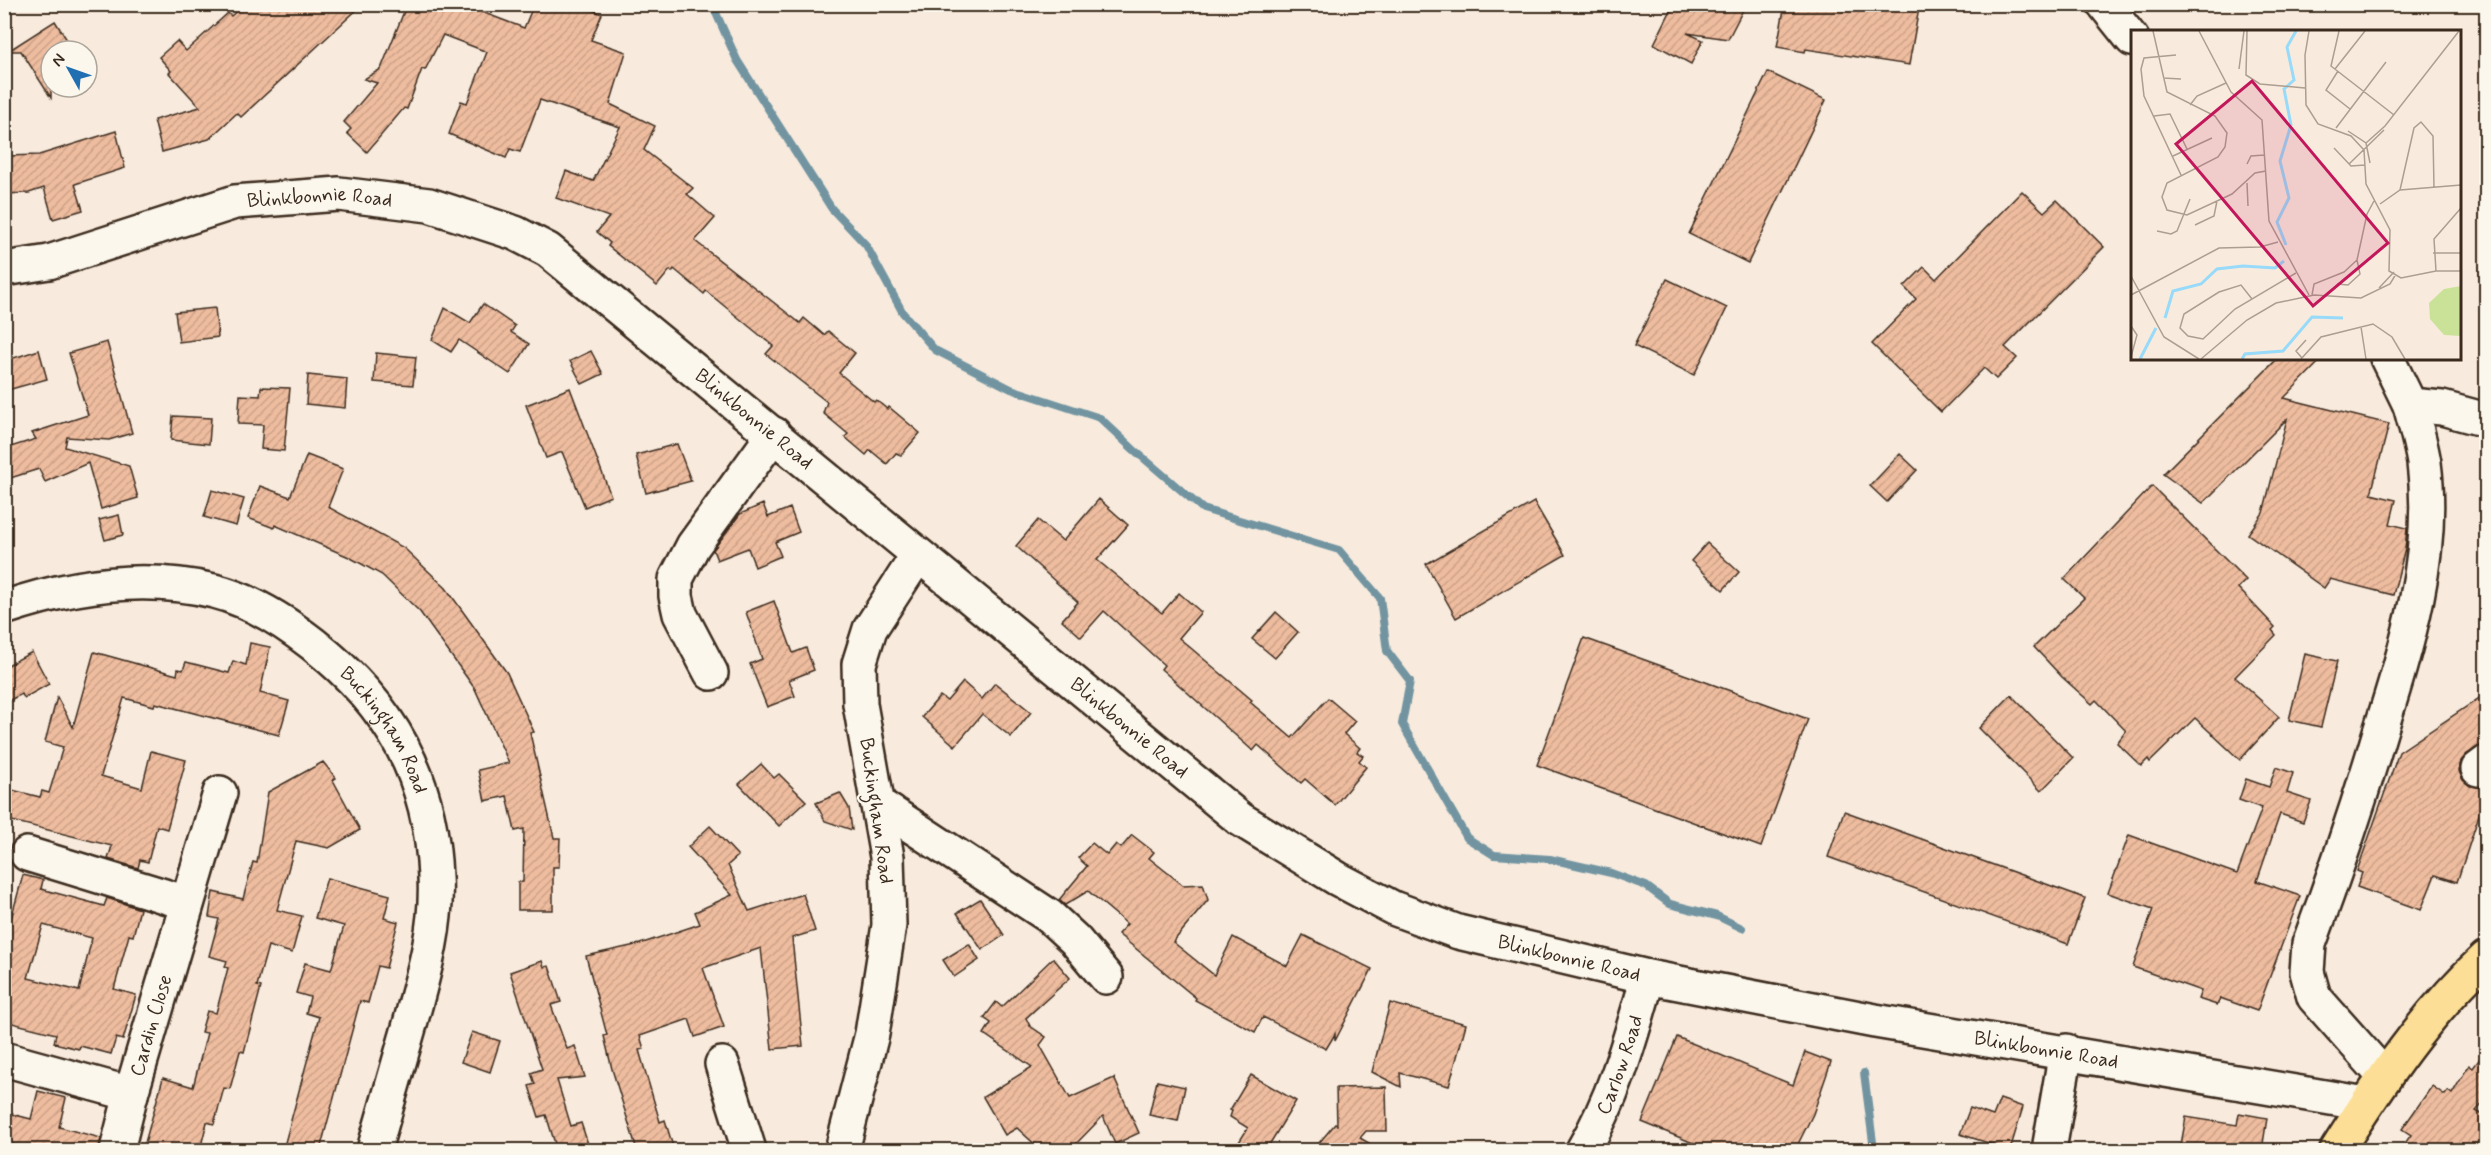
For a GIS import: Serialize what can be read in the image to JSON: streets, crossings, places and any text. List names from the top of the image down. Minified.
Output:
{"streets":{"street":["Blinkbonnie Road","Buckingham Road","Cardin Close","Carlow Road"]},"crossings":[["Blinkbonnie Road","Buckingham Road"],["Blinkbonnie Road","Carlow Road"]],"north":"top left"}
